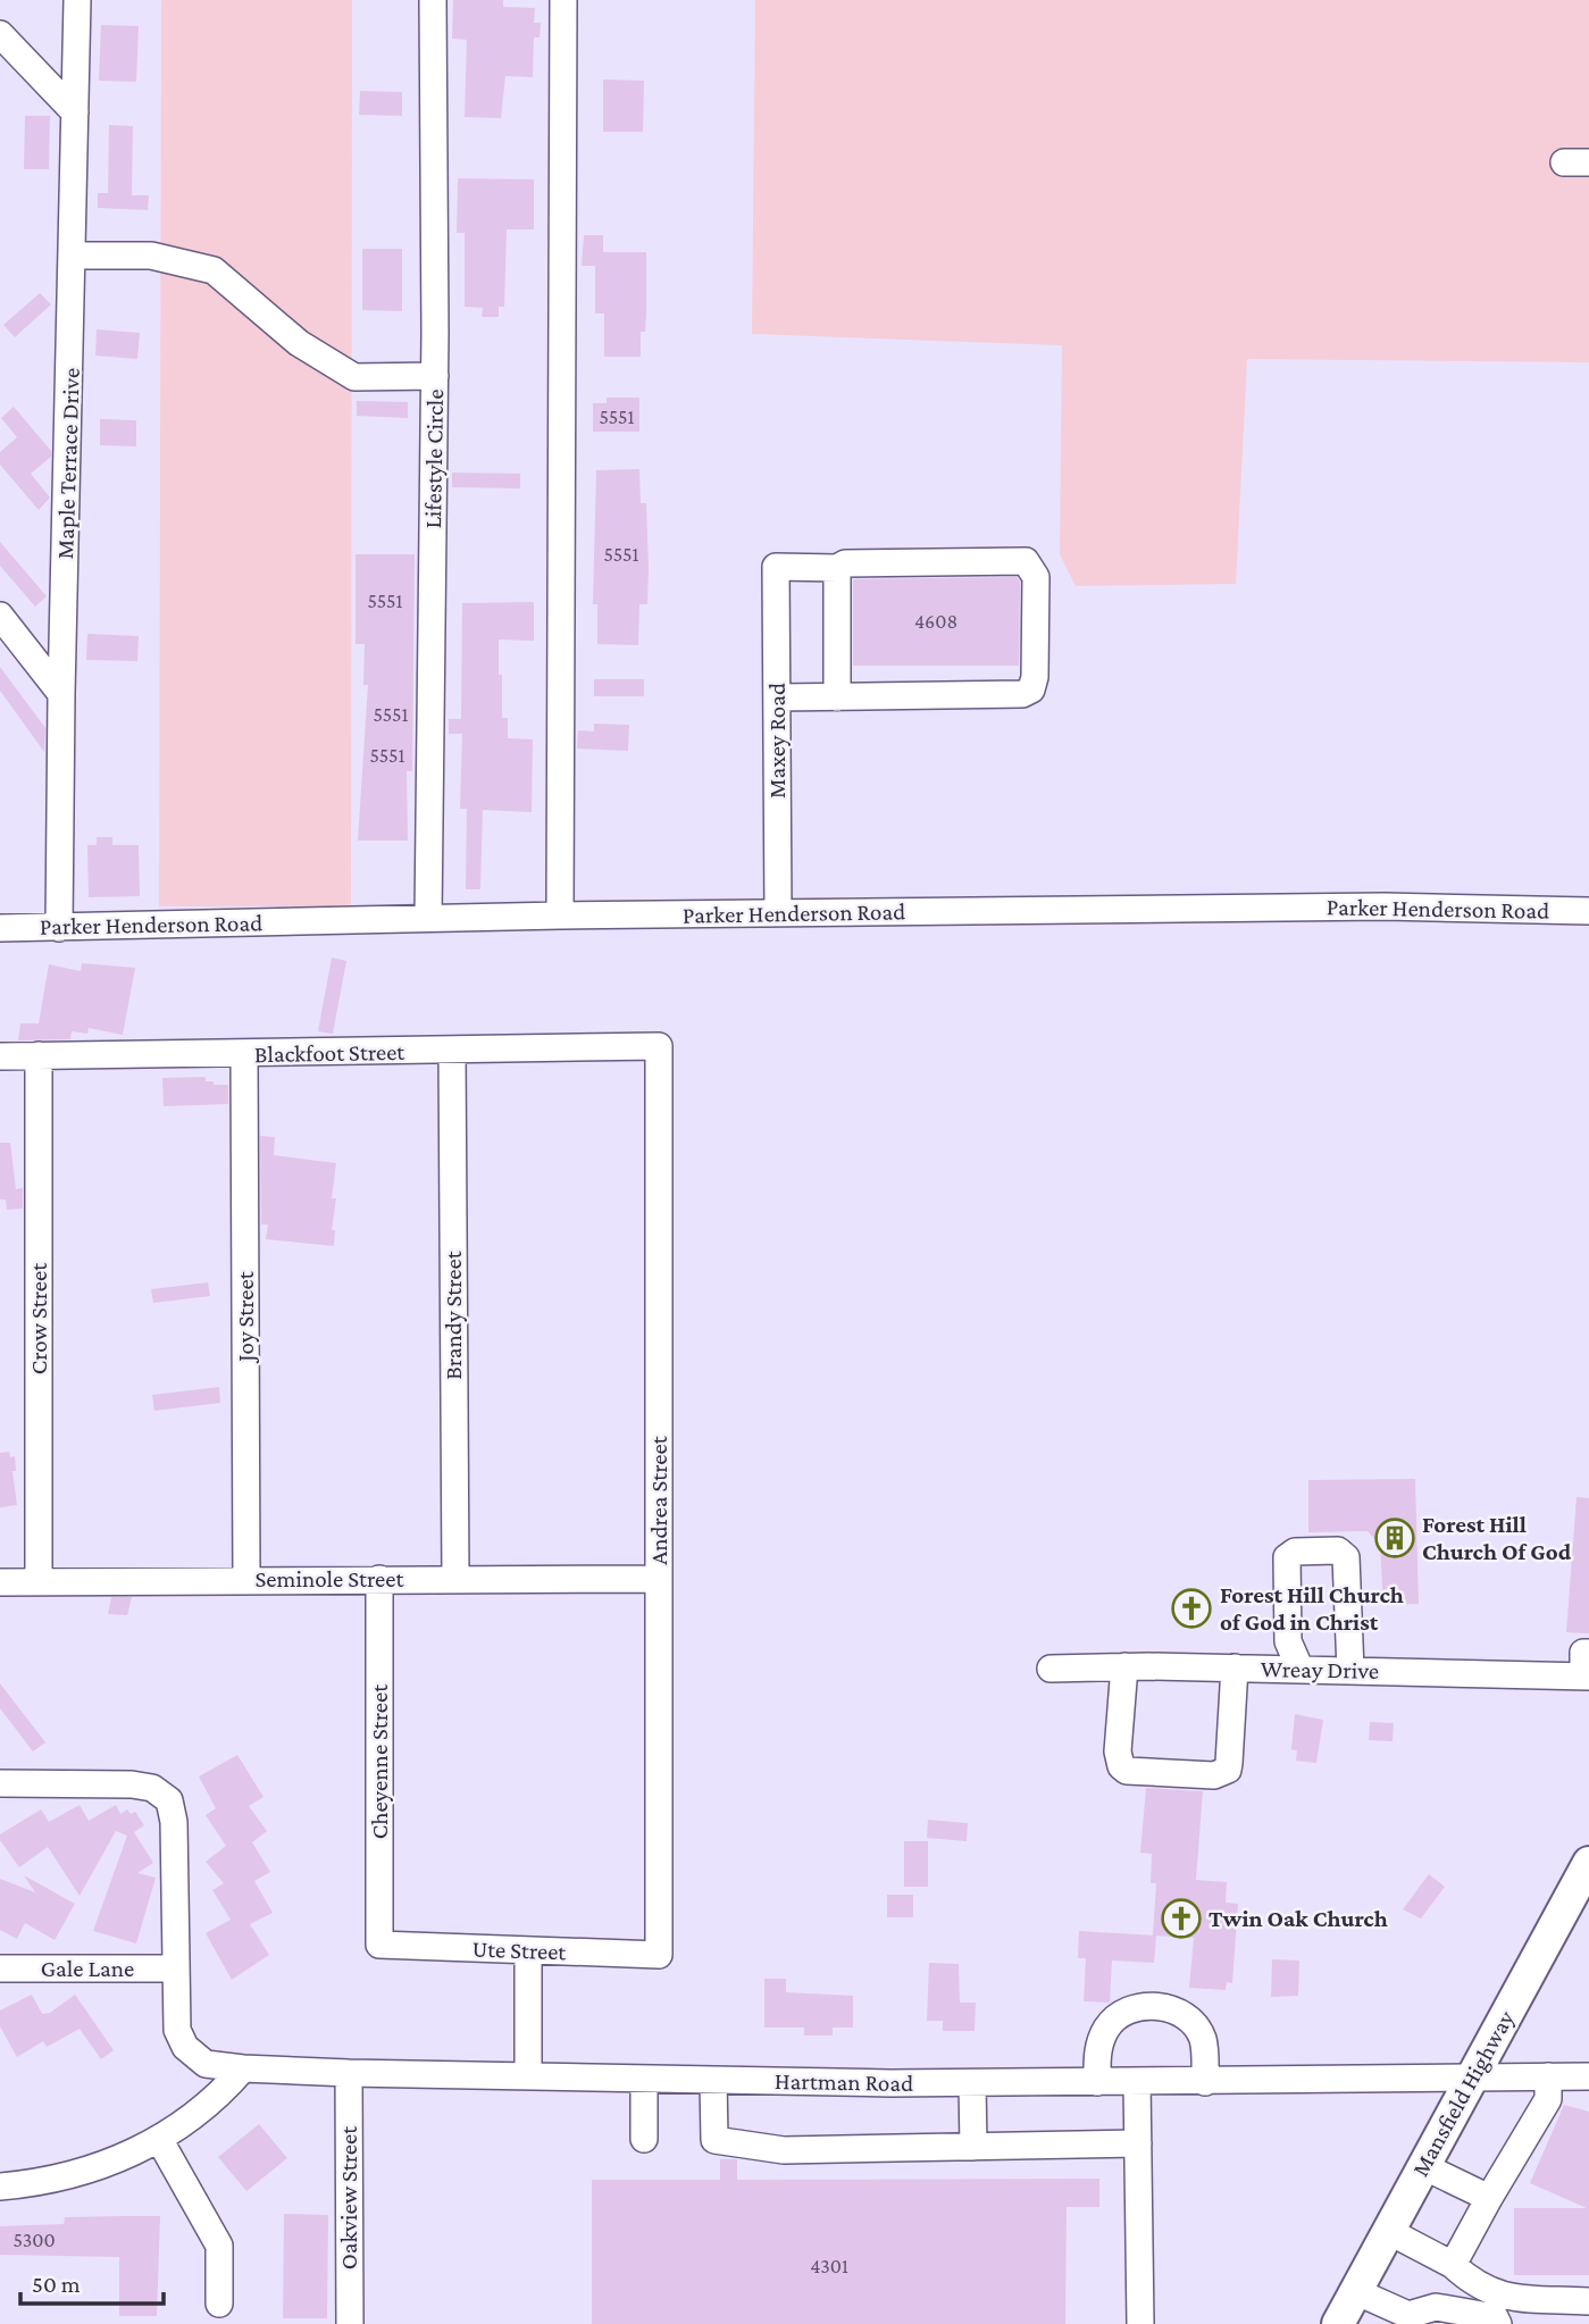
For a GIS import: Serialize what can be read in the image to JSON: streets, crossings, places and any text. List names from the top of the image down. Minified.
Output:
{"streets":{"main road":["Mansfield Highway"],"street":["Lifestyle Circle","Maple Terrace Drive","Maxey Road","Parker Henderson Road","Blackfoot Street","Brandy Street","Joy Street","Crow Street","Andrea Street","Seminole Street","Wreay Drive","Cheyenne Street","Ute Street","Gale Lane","Hartman Road","Oakview Street"]},"crossings":[["Lifestyle Circle","Parker Henderson Road"],["Maple Terrace Drive","Parker Henderson Road"],["Maxey Road","Parker Henderson Road"],["Blackfoot Street","Brandy Street"],["Blackfoot Street","Joy Street"],["Blackfoot Street","Crow Street"],["Blackfoot Street","Andrea Street"],["Brandy Street","Seminole Street"],["Joy Street","Seminole Street"],["Crow Street","Seminole Street"],["Andrea Street","Seminole Street"],["Andrea Street","Ute Street"],["Seminole Street","Cheyenne Street"],["Cheyenne Street","Ute Street"],["Gale Lane","Hartman Road"],["Hartman Road","Mansfield Highway"],["Hartman Road","Oakview Street"]],"places":{"building":["Forest Hill Church Of God"],"church":["Forest Hill Church of God in Christ","Twin Oak Church"]},"house_numbers":["5551","5551","5551","4608","5551","5551","5300","4301"],"scale_bar":"50 m"}
